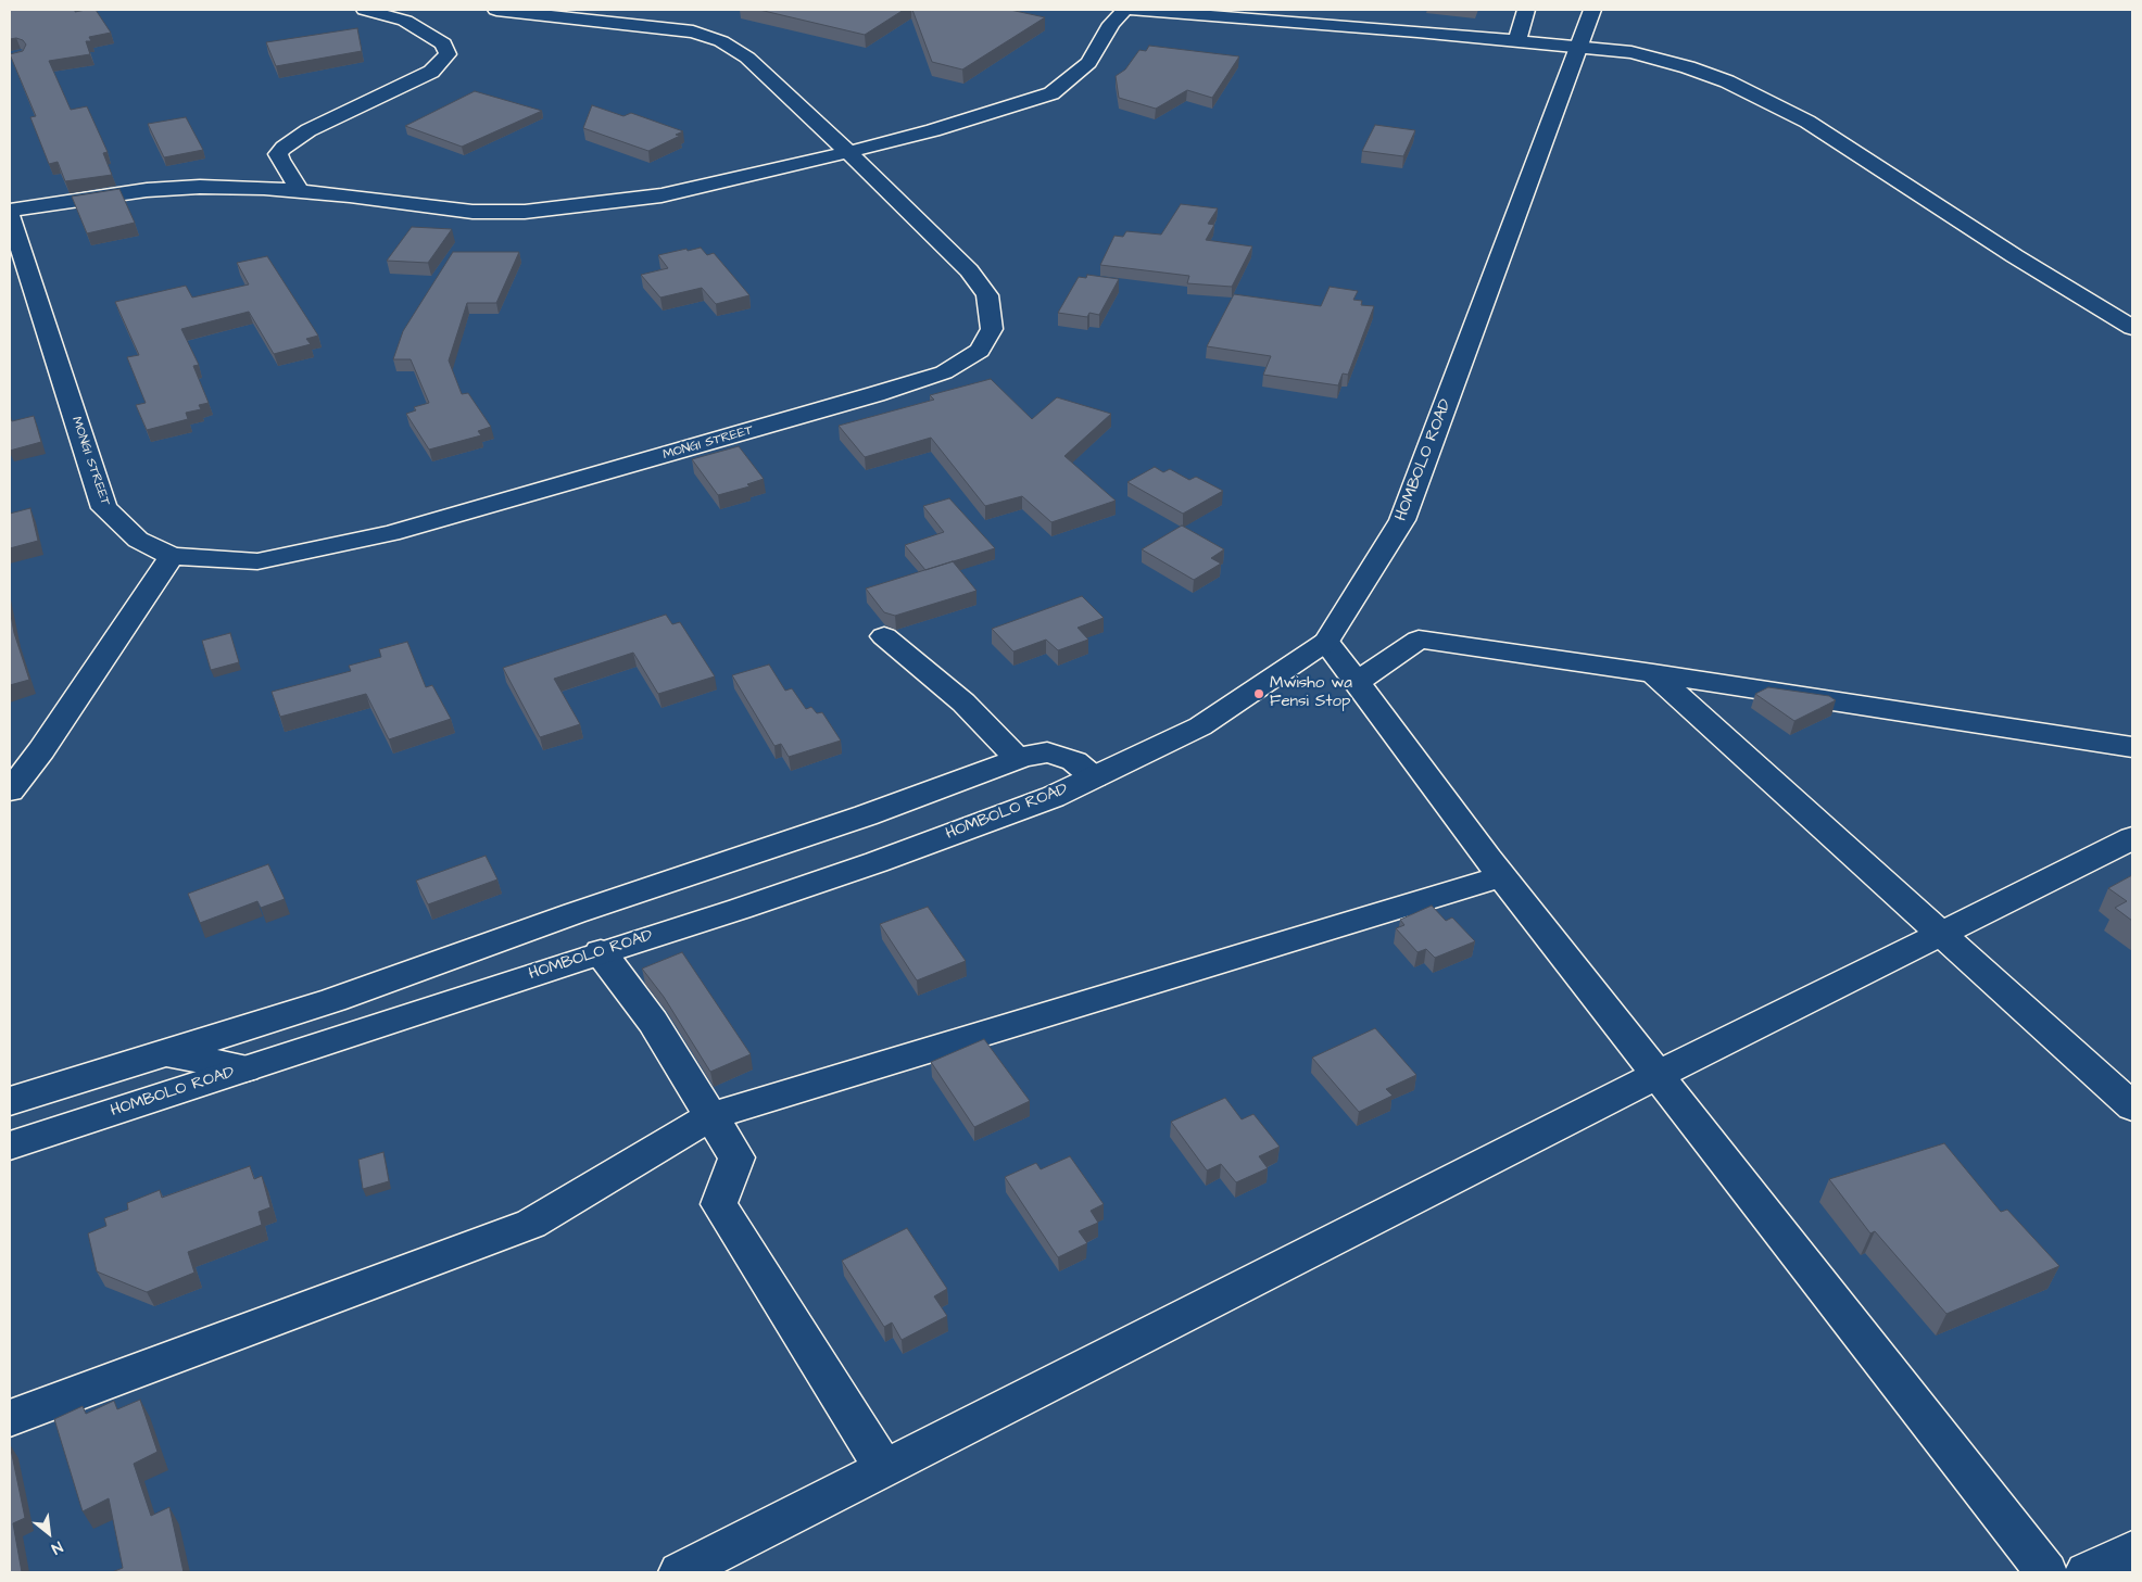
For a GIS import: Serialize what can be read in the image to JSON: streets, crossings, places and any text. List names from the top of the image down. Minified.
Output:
{"streets":{"street":["MONGI STREET","HOMBOLO ROAD"]},"places":["Mwisho wa Fensi Stop"],"north":"bottom right"}
